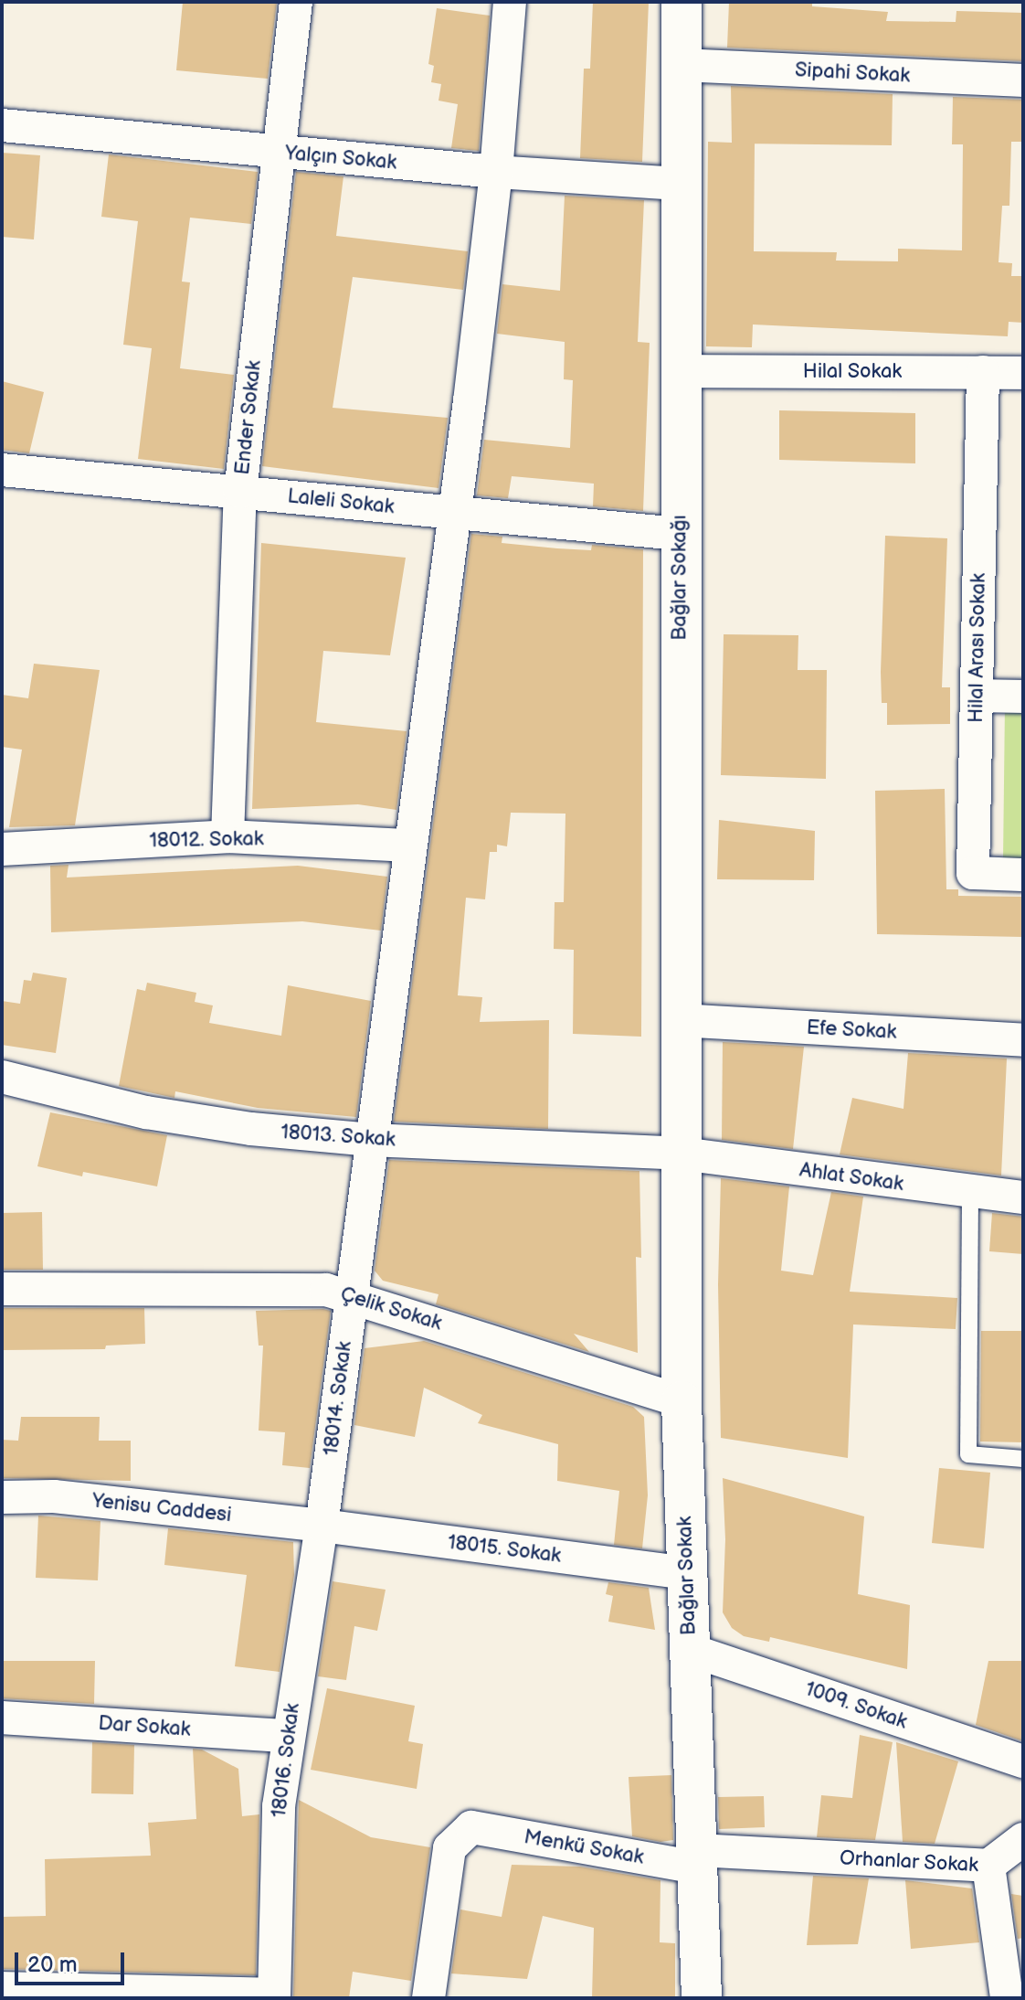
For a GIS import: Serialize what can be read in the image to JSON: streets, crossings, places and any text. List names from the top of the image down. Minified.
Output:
{"streets":{"main road":["Bağlar Sokağı","Bağlar Sokak"],"street":["Sipahi Sokak","Yalçın Sokak","Hilal Sokak","Ender Sokak","Laleli Sokak","Hilal Arası Sokak","18012. Sokak","Efe Sokak","18013. Sokak","Ahlat Sokak","Çelik Sokak","18014. Sokak","Yenisu Caddesi","18015. Sokak","1009. Sokak","Dar Sokak","18016. Sokak","Menkü Sokak","Orhanlar Sokak"]},"crossings":[["Sipahi Sokak","Bağlar Sokağı"],["Yalçın Sokak","Ender Sokak"],["Yalçın Sokak","Bağlar Sokağı"],["Yalçın Sokak","18014. Sokak"],["Hilal Sokak","Bağlar Sokağı"],["Hilal Sokak","Hilal Arası Sokak"],["Ender Sokak","Laleli Sokak"],["Ender Sokak","18012. Sokak"],["Laleli Sokak","Bağlar Sokağı"],["Laleli Sokak","18014. Sokak"],["Bağlar Sokağı","Efe Sokak"],["Bağlar Sokağı","18013. Sokak"],["Bağlar Sokağı","Ahlat Sokak"],["Bağlar Sokağı","Bağlar Sokak"],["18012. Sokak","18014. Sokak"],["18013. Sokak","Ahlat Sokak"],["18013. Sokak","18014. Sokak"],["18013. Sokak","Bağlar Sokak"],["Ahlat Sokak","Bağlar Sokak"],["Çelik Sokak","18014. Sokak"],["Çelik Sokak","Bağlar Sokak"],["18014. Sokak","Yenisu Caddesi"],["18014. Sokak","18015. Sokak"],["18014. Sokak","18016. Sokak"],["Yenisu Caddesi","18015. Sokak"],["Yenisu Caddesi","18016. Sokak"],["18015. Sokak","Bağlar Sokak"],["18015. Sokak","18016. Sokak"],["Bağlar Sokak","1009. Sokak"],["Bağlar Sokak","Menkü Sokak"],["Bağlar Sokak","Orhanlar Sokak"],["Dar Sokak","18016. Sokak"],["Menkü Sokak","Orhanlar Sokak"]],"scale_bar":"20 m"}
